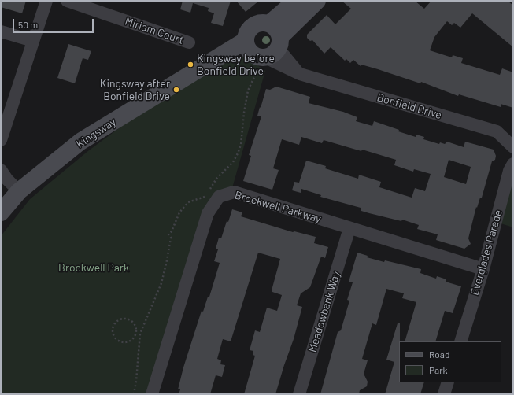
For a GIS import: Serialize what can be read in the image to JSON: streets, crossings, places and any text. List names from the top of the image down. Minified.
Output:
{"streets":{"main road":["Kingsway"],"street":["Miriam Court","Bonfield Drive","Brockwell Parkway","Everglades Parade","Meadowbank Way"]},"crossings":[["Bonfield Drive","Kingsway"],["Brockwell Parkway","Everglades Parade"],["Brockwell Parkway","Meadowbank Way"]],"parks":["Brockwell Park"],"places":["Kingsway before Bonfield Drive","Kingsway after Bonfield Drive"],"legend":["Road","Park"],"scale_bar":"50 m"}
